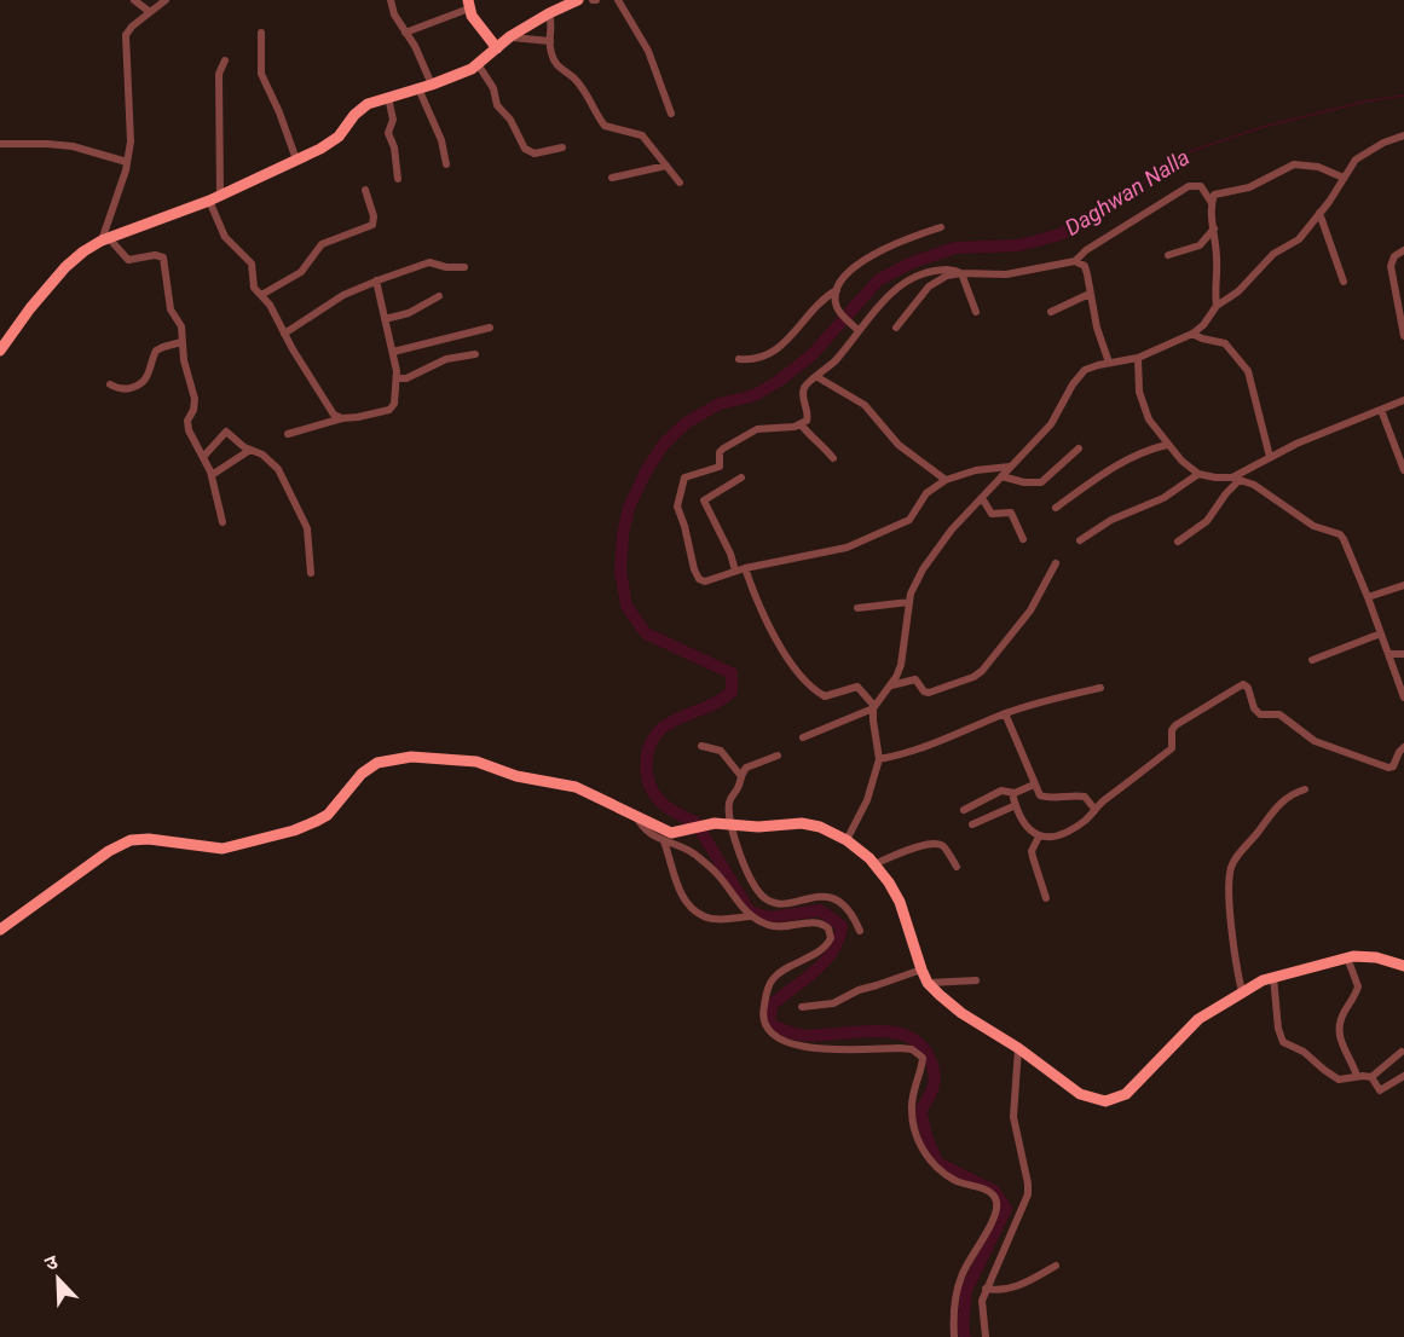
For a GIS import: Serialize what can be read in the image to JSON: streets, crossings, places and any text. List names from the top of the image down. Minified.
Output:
{"water":["Daghwan Nalla"],"north":"top left"}
